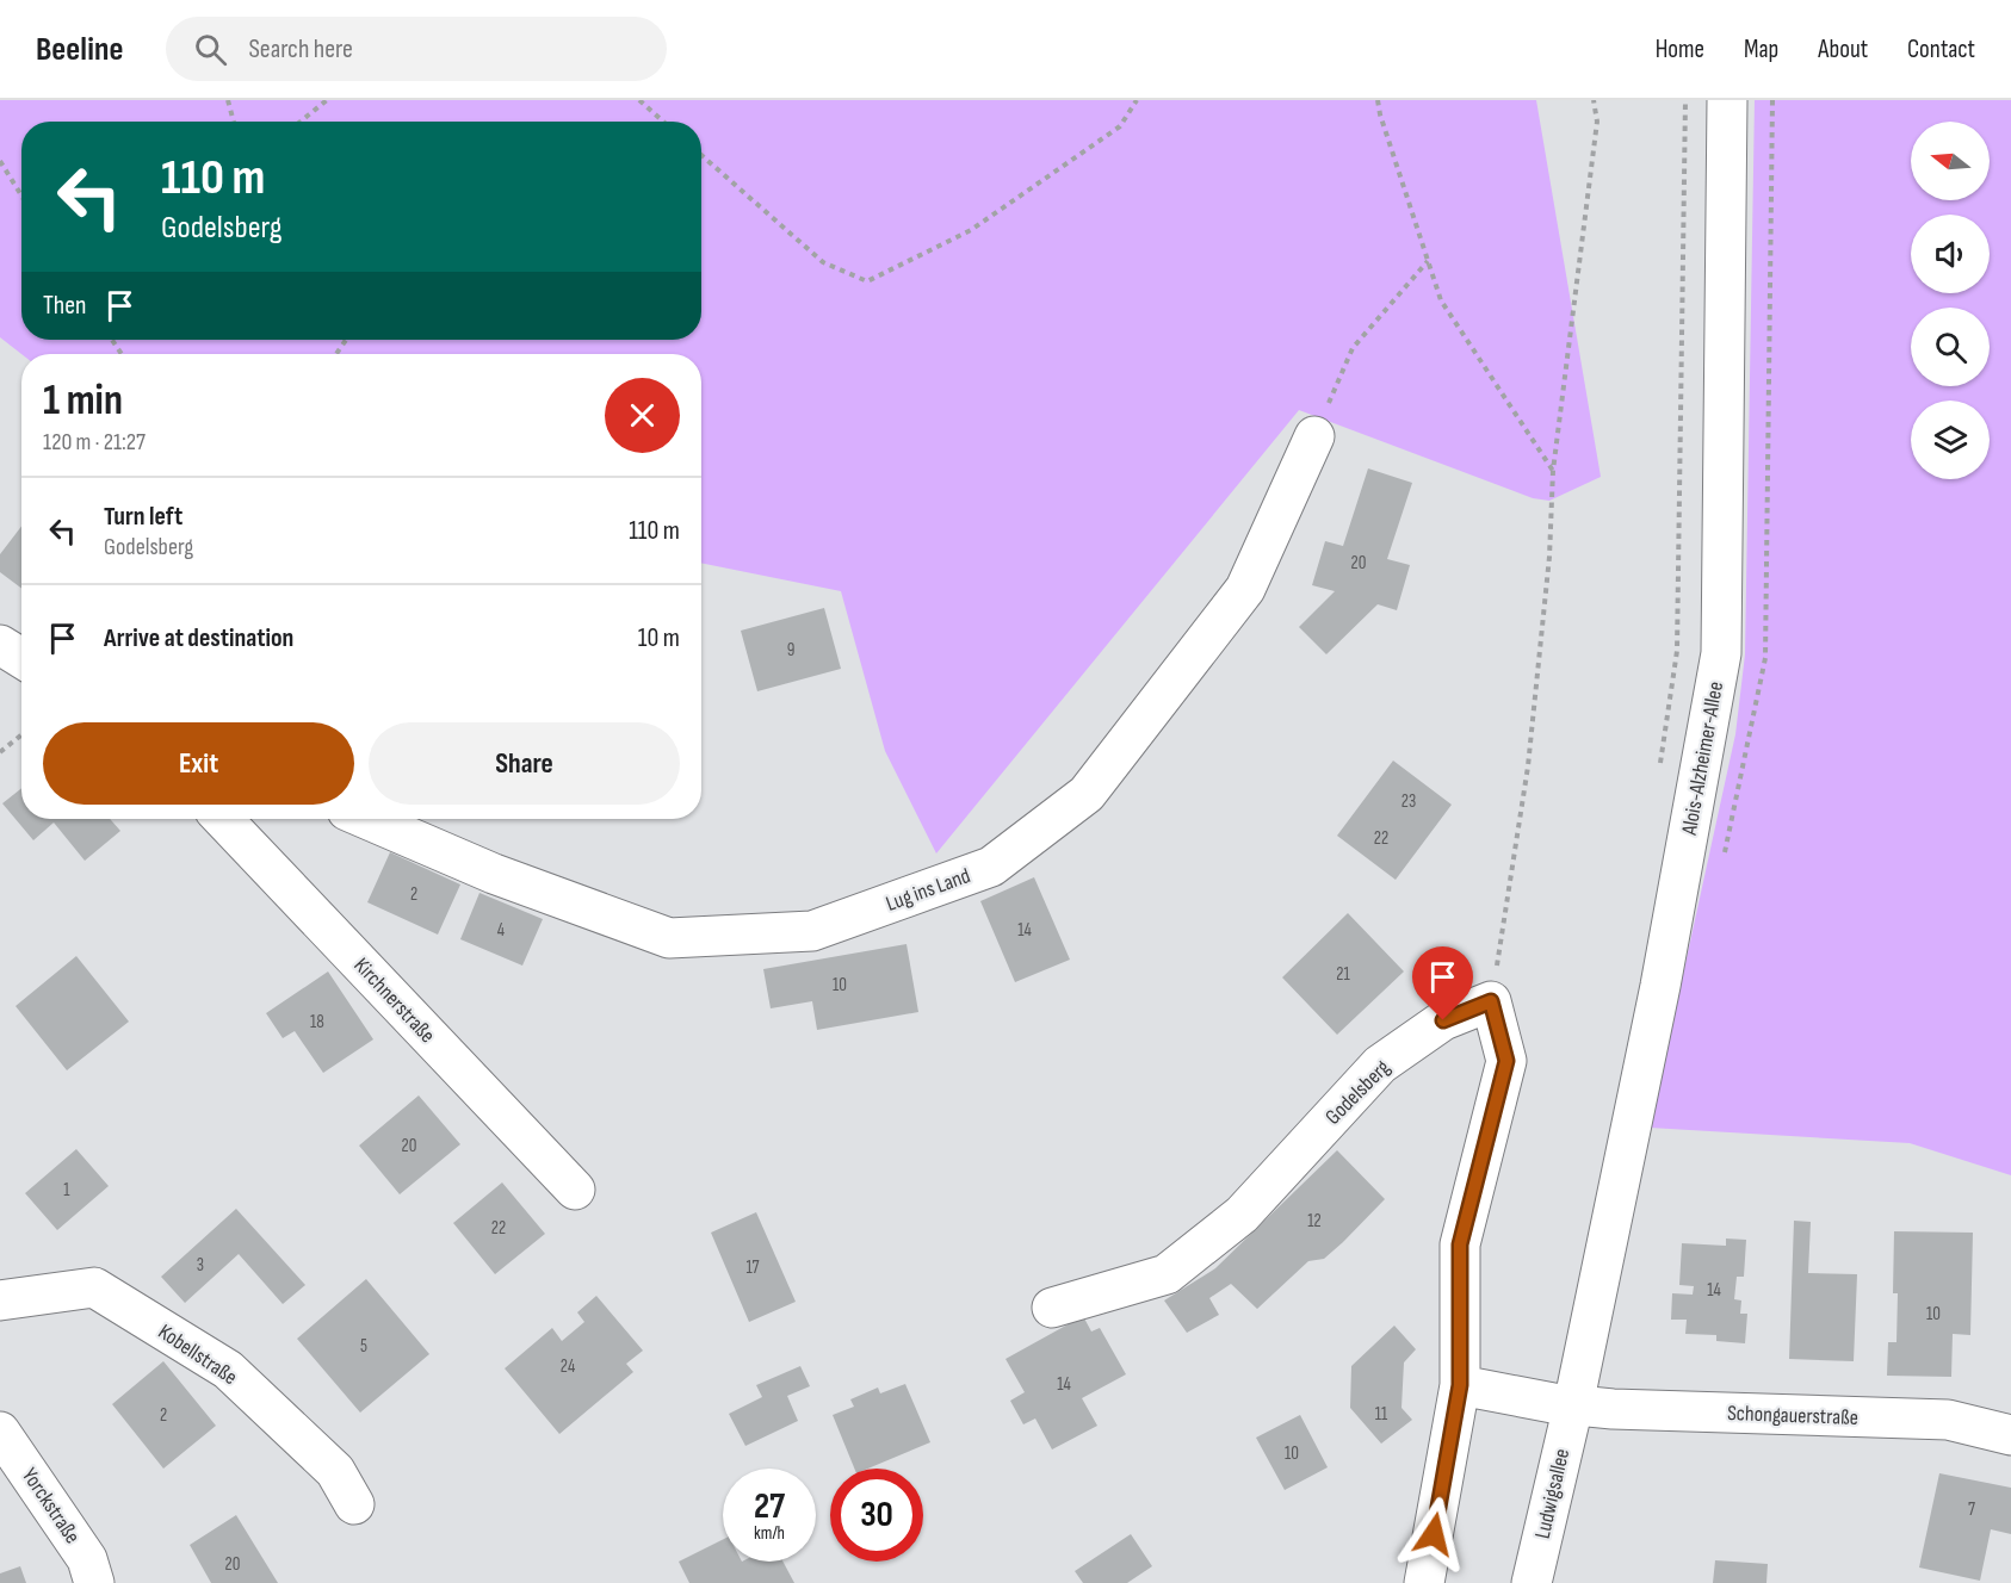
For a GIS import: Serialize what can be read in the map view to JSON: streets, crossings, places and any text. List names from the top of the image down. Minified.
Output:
{"streets":{"street":["Alois-Alzheimer-Allee","Lug ins Land","Kirchnerstraße","Godelsberg","Kobellstraße","Schongauerstraße","Ludwigsallee","Yorckstraße"]},"crossings":[["Alois-Alzheimer-Allee","Schongauerstraße"],["Alois-Alzheimer-Allee","Ludwigsallee"],["Schongauerstraße","Ludwigsallee"]],"house_numbers":["20","9","23","22","2","4","14","21","10","18","20","1","12","22","3","17","14","10","5","24","14","11","2","10","7","20"],"north":"left","page":{"header":"Beeline","search":"Search here","nav":["Home","Map","About","Contact"],"turn":["110 m","Godelsberg"],"then":"Then","heading":["1 min","120 m · 21:27"],"list":[{"name":"Turn left","note":"Godelsberg","value":"110 m"},{"name":"Arrive at destination","value":"10 m"}],"buttons":["Exit","Share"],"speed":"27 km/h","limit":"30"}}
